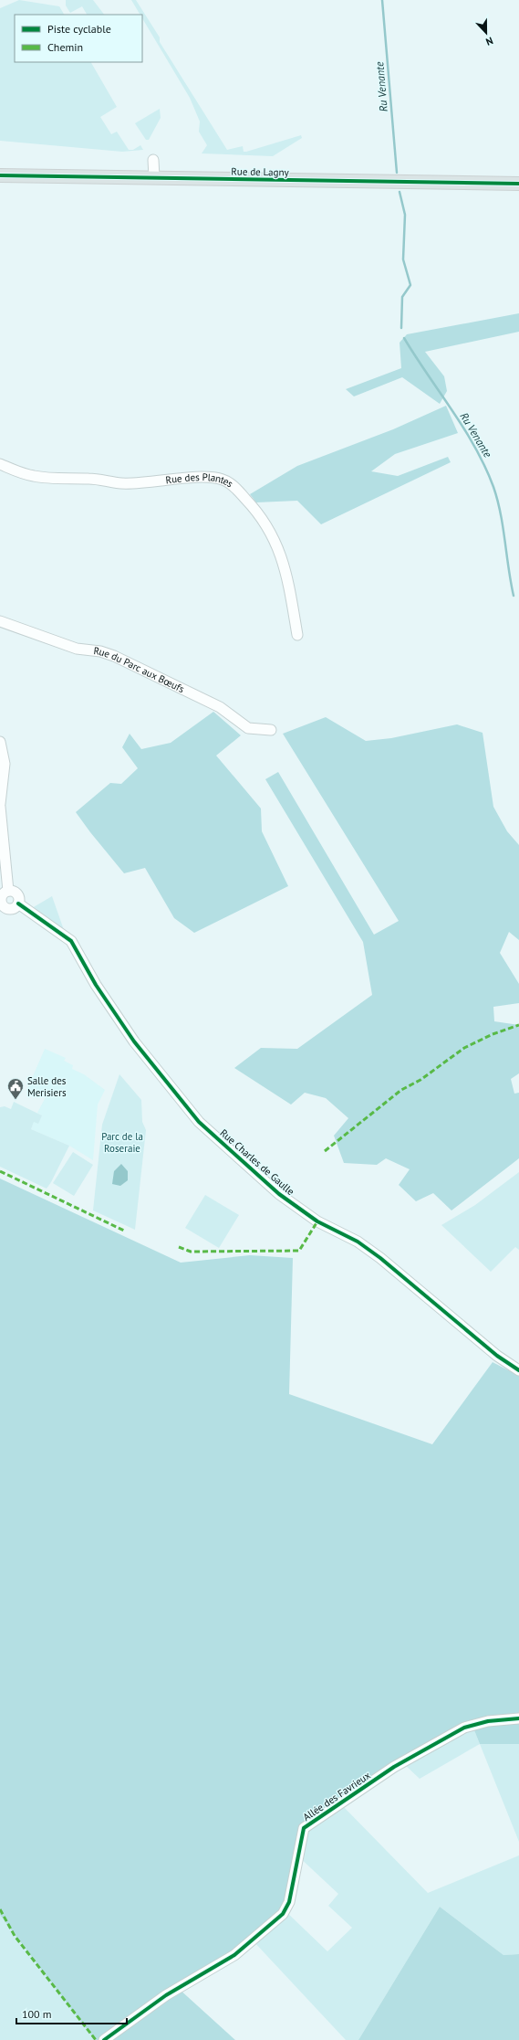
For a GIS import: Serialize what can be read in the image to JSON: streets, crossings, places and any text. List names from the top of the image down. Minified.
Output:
{"streets":{"main road":["Rue de Lagny"],"street":["Rue des Plantes","Rue du Parc aux Bœufs","Rue Charles de Gaulle","Allée des Favrieux"]},"water":["Ru Venante"],"parks":["Parc de la Roseraie"],"places":{"public building":["Salle des Merisiers"]},"legend":["Piste cyclable","Chemin"],"scale_bar":"100 m","north":"bottom"}
